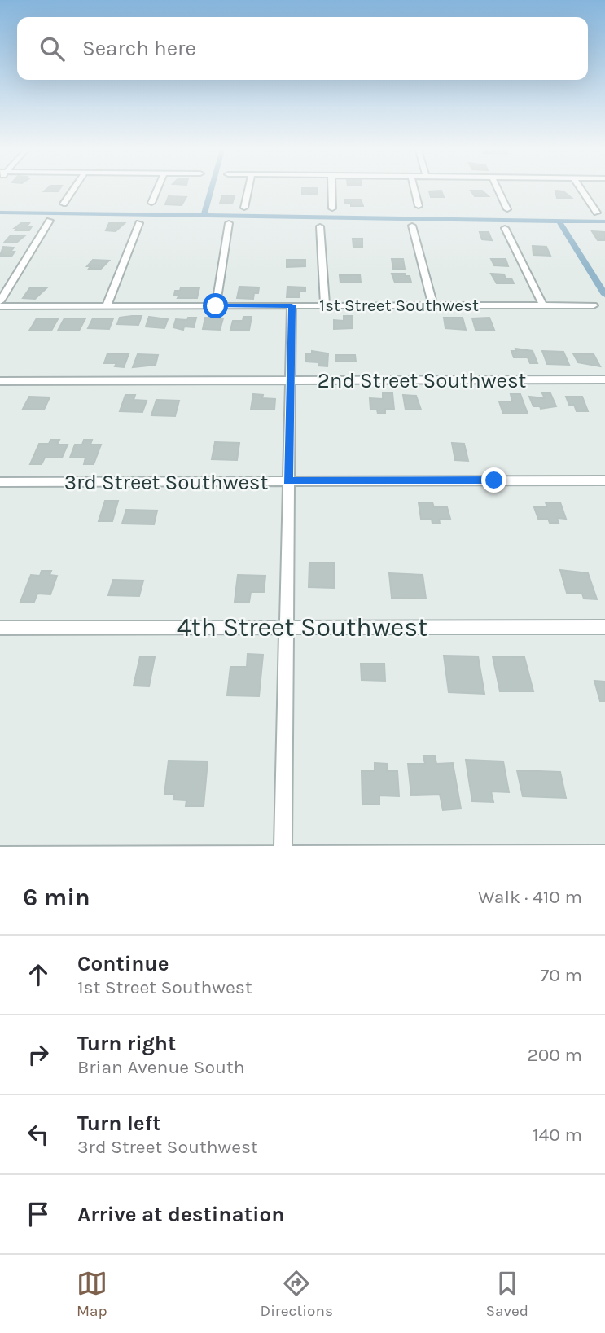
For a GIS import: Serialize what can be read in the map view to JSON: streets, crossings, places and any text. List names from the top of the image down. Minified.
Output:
{"streets":{"street":["1st Street Southwest","2nd Street Southwest","3rd Street Southwest","4th Street Southwest"]},"page":{"search":"Search here","heading":["6 min","Walk · 410 m"],"list":[["Continue","1st Street Southwest","70 m"],["Turn right","Brian Avenue South","200 m"],["Turn left","3rd Street Southwest","140 m"],"Arrive at destination"],"nav":["Map","Directions","Saved"]}}
